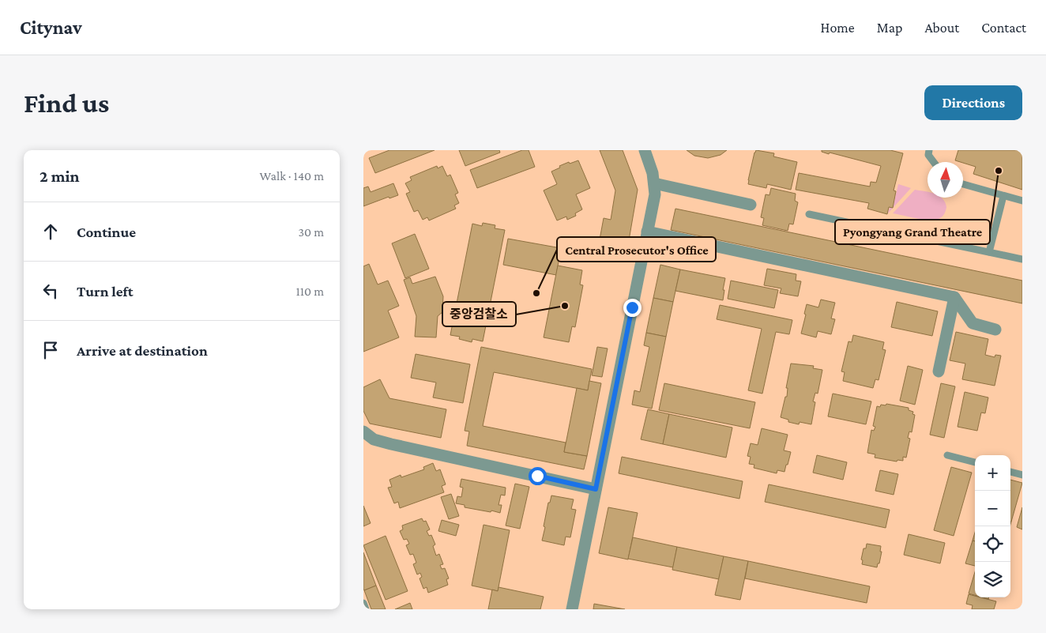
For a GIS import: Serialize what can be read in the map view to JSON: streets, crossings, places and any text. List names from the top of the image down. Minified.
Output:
{"places":["Pyongyang Grand Theatre","Central Prosecutor's Office","중앙검찰소"],"north":"top","page":{"header":"Citynav","nav":["Home","Map","About","Contact"],"buttons":"Directions","title":"Find us","heading":["2 min","Walk · 140 m"],"list":[["Continue","30 m"],["Turn left","110 m"],"Arrive at destination"],"map_buttons":["+","−"]}}
